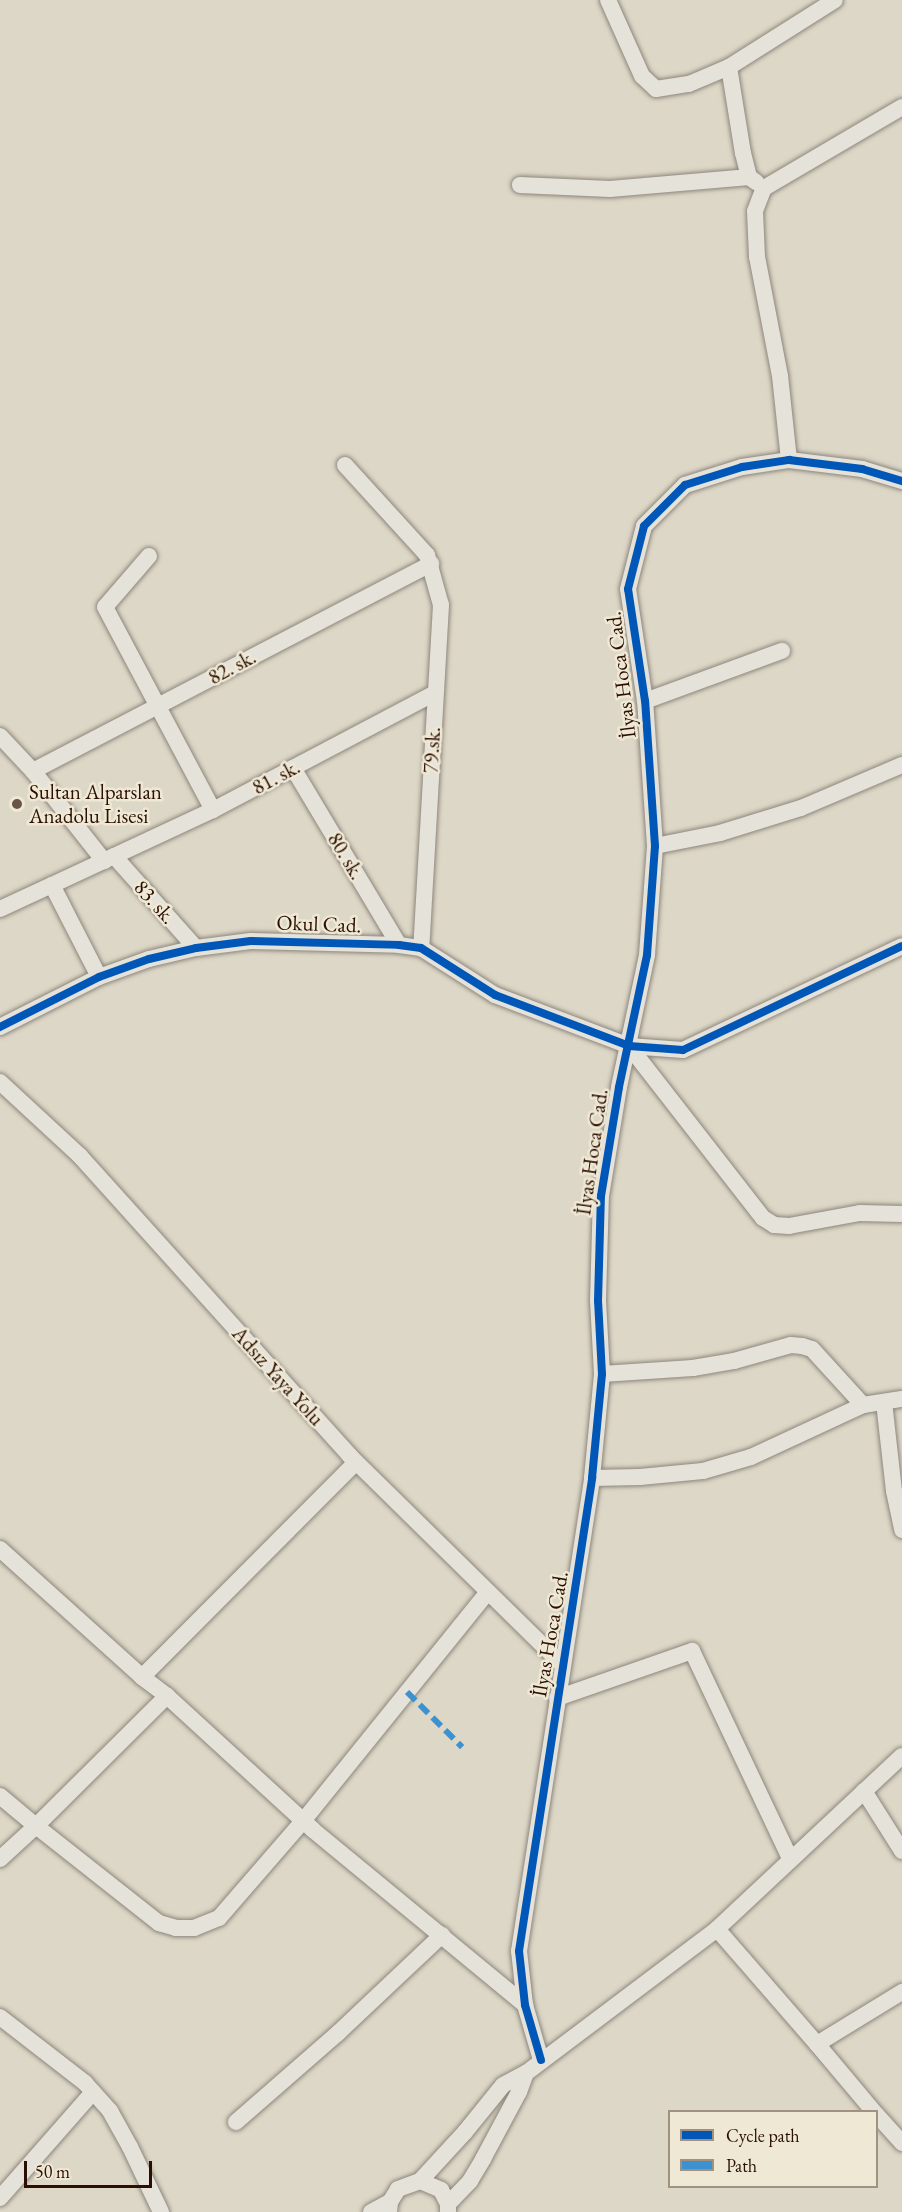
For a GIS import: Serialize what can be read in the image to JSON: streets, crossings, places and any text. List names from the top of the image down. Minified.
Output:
{"streets":{"street":["82. sk.","İlyas Hoca Cad.","79.sk.","81. sk.","80. sk.","83. sk.","Okul Cad.","Adsız Yaya Yolu"]},"crossings":[["82. sk.","79.sk."],["82. sk.","83. sk."],["İlyas Hoca Cad.","Okul Cad."],["İlyas Hoca Cad.","Adsız Yaya Yolu"],["79.sk.","81. sk."],["79.sk.","Okul Cad."],["81. sk.","80. sk."],["81. sk.","83. sk."],["80. sk.","Okul Cad."],["83. sk.","Okul Cad."]],"places":["Sultan Alparslan Anadolu Lisesi"],"legend":["Cycle path","Path"],"scale_bar":"50 m"}
